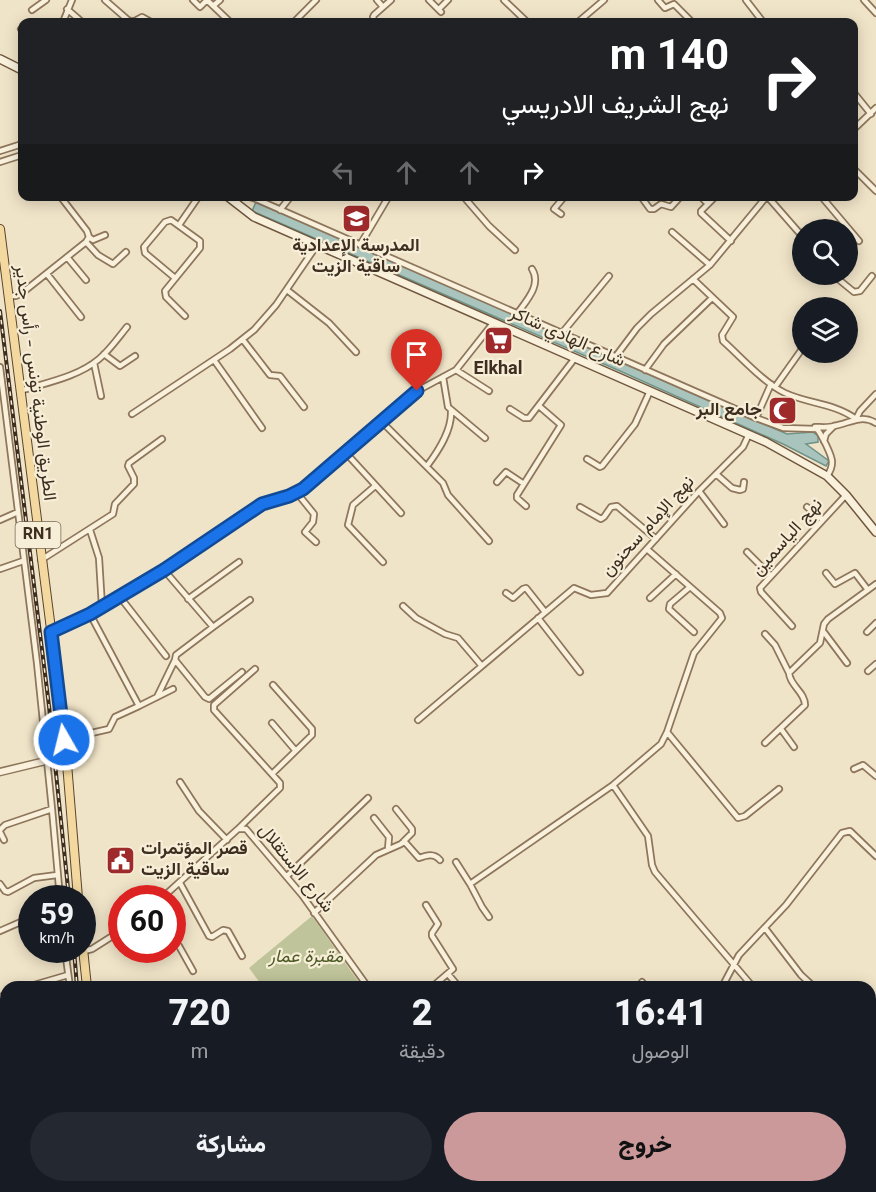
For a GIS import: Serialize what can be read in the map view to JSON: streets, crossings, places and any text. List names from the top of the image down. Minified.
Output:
{"streets":{"main road":["شارع الهادي شاكر","الطريق الوطنية تونس - رأس جدير","RN1"],"street":["نهج الإمام سحنون","نهج الياسمين","شارع الاستقلال"]},"crossings":[["شارع الهادي شاكر","نهج الإمام سحنون"],["شارع الهادي شاكر","نهج الياسمين"]],"parks":["مقبرة عمار"],"places":{"school or university":["المدرسة الإعدادية ساقية الزيت"],"supermarket":["Elkhal"],"mosque":["جامع البر"],"public building":["قصر المؤتمرات ساقية الزيت"]},"page":{"turn":["140 m","نهج الشريف الادريسي"],"speed":"59 km/h","limit":"60","eta":["16:41","الوصول","2","دقيقة","720","m"],"buttons":["خروج","مشاركة"]}}
